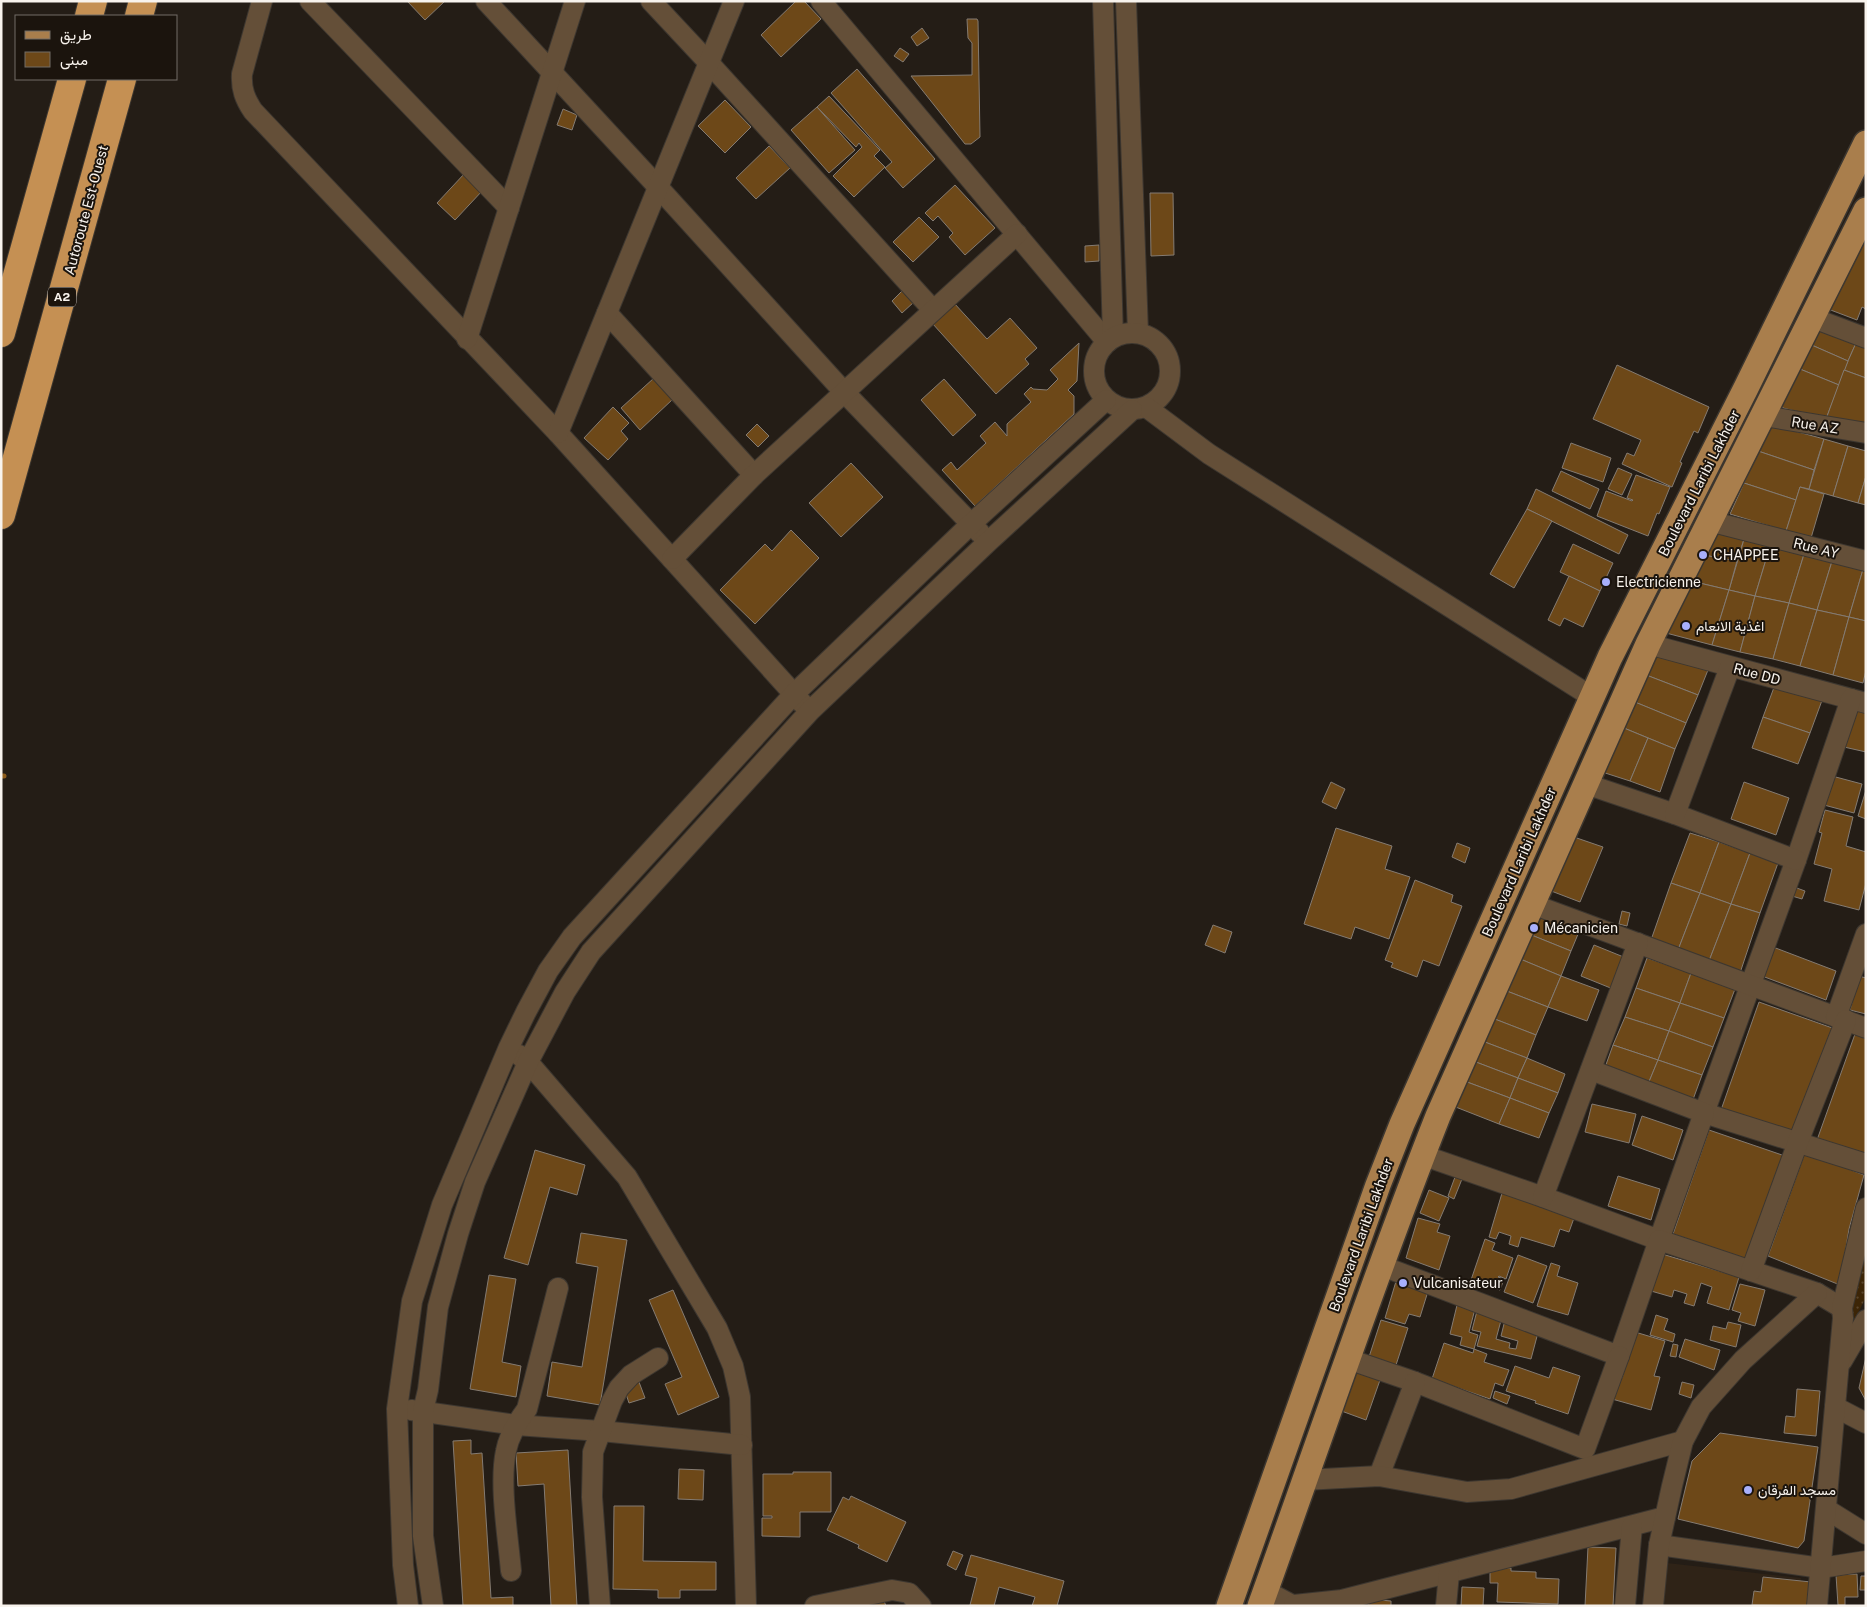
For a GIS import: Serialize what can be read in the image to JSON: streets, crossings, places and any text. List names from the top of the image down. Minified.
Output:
{"streets":{"highway":["Autoroute Est-Ouest","A2"],"main road":["Boulevard Laribi Lakhder"],"street":["Rue AZ","Rue AY","Rue DD"]},"crossings":[["Rue AZ","Boulevard Laribi Lakhder"],["Boulevard Laribi Lakhder","Rue AY"],["Boulevard Laribi Lakhder","Rue DD"]],"places":["CHAPPEE","Electricienne","اغذية الانعام","Mécanicien","Vulcanisateur","مسجد الفرقان"],"legend":["طريق","مبنى"]}
